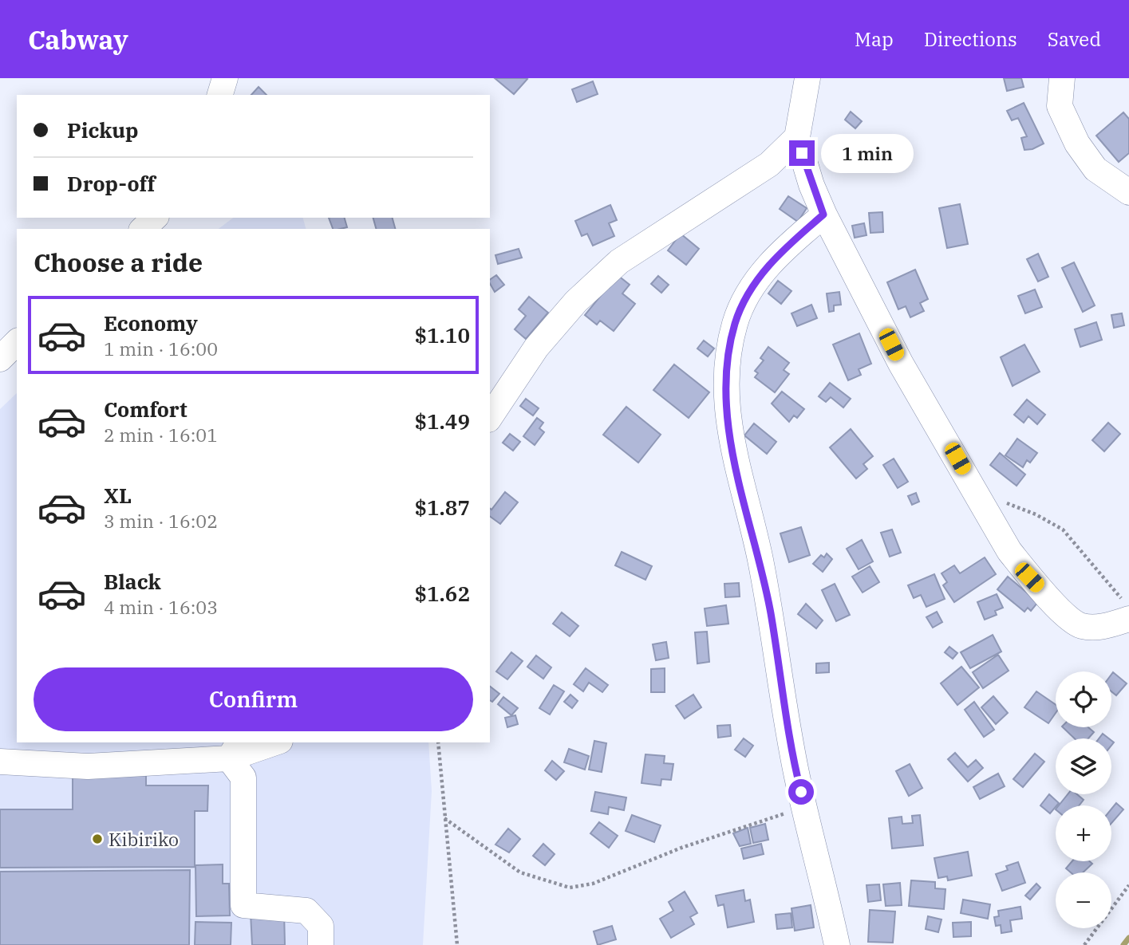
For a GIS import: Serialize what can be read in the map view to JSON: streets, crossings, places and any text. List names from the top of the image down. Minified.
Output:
{"places":["Kibiriko"],"page":{"header":"Cabway","nav":["Map","Directions","Saved"],"banner":["Pickup","Drop-off"],"bubble":"1 min","heading":"Choose a ride","list":[{"name":"Economy","note":"1 min · 16:00","value":"$1.10"},{"name":"Comfort","note":"2 min · 16:01","value":"$1.49"},{"name":"XL","note":"3 min · 16:02","value":"$1.87"},{"name":"Black","note":"4 min · 16:03","value":"$1.62"}],"buttons":"Confirm","map_buttons":["+","−"]}}
